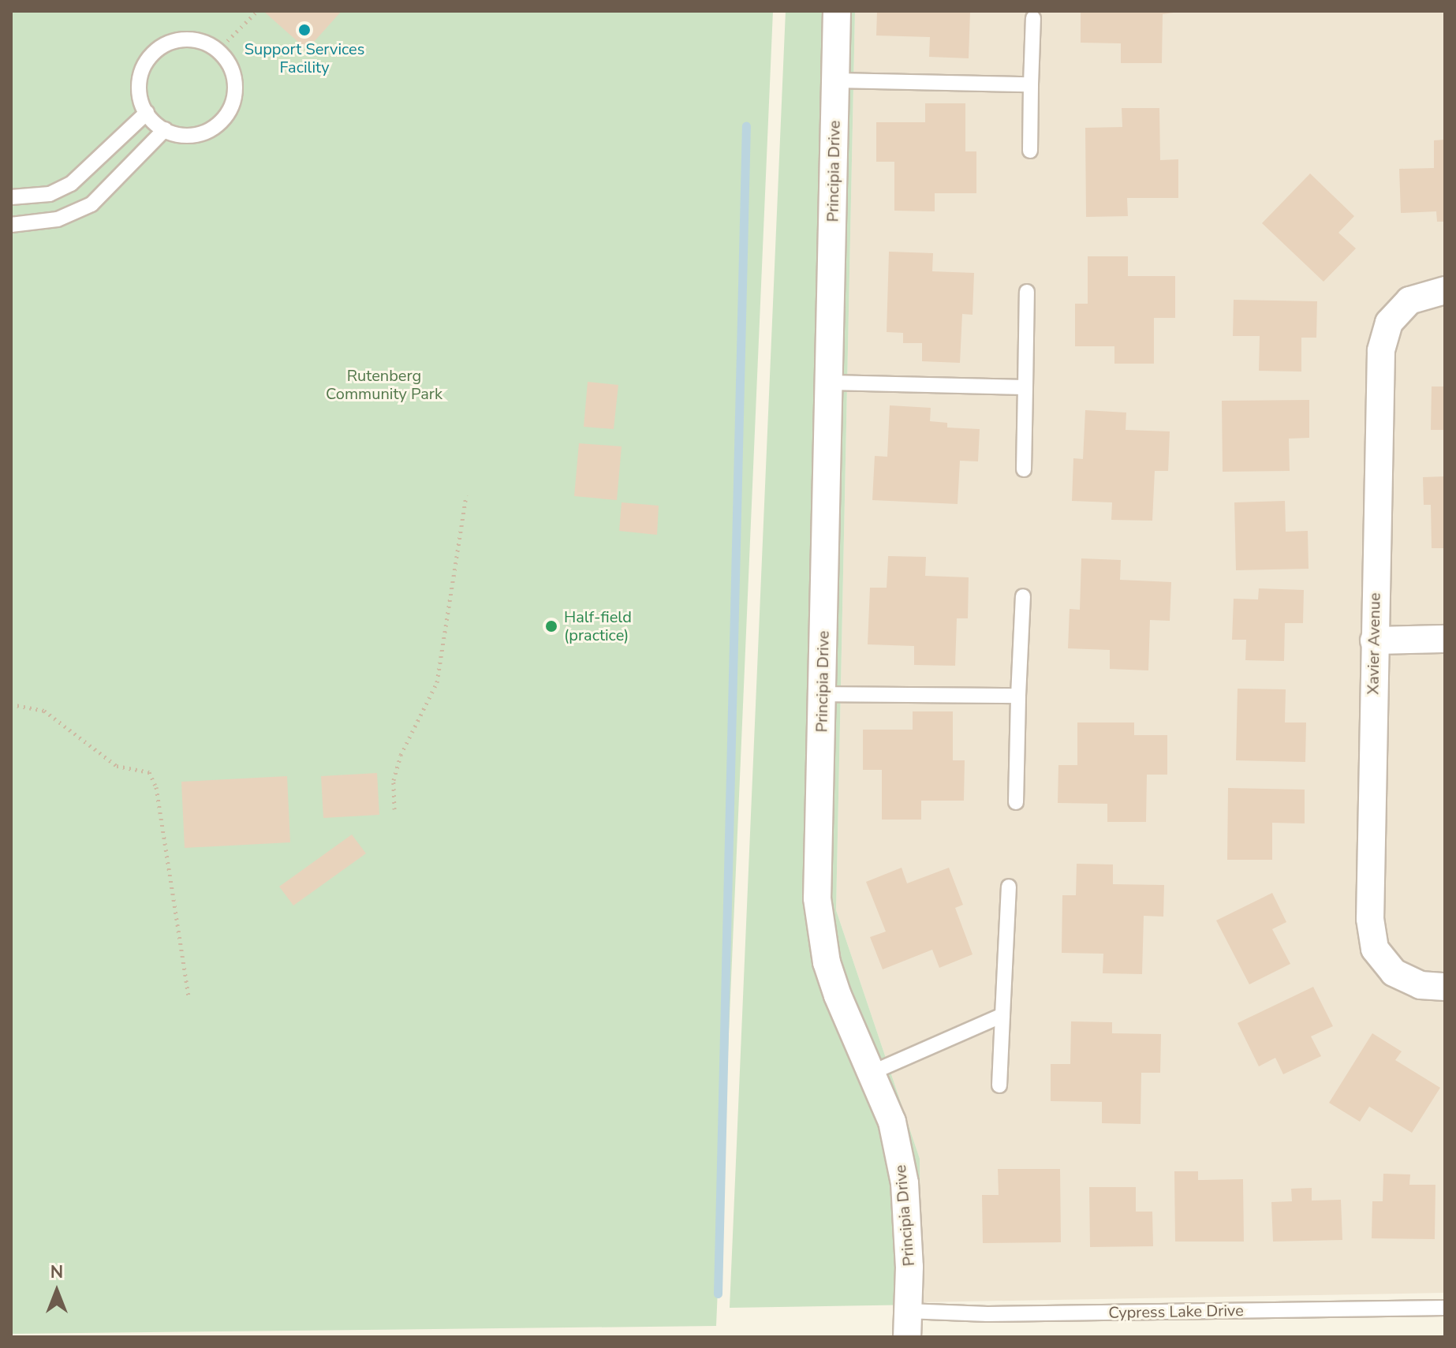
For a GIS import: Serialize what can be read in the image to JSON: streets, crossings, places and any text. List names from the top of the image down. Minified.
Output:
{"streets":{"street":["Principia Drive","Xavier Avenue"],"lane":["Cypress Lake Drive"]},"crossings":[["Principia Drive","Cypress Lake Drive"]],"parks":["Rutenberg Community Park"],"places":["Support Services Facility","Half-field (practice)"],"north":"top"}
